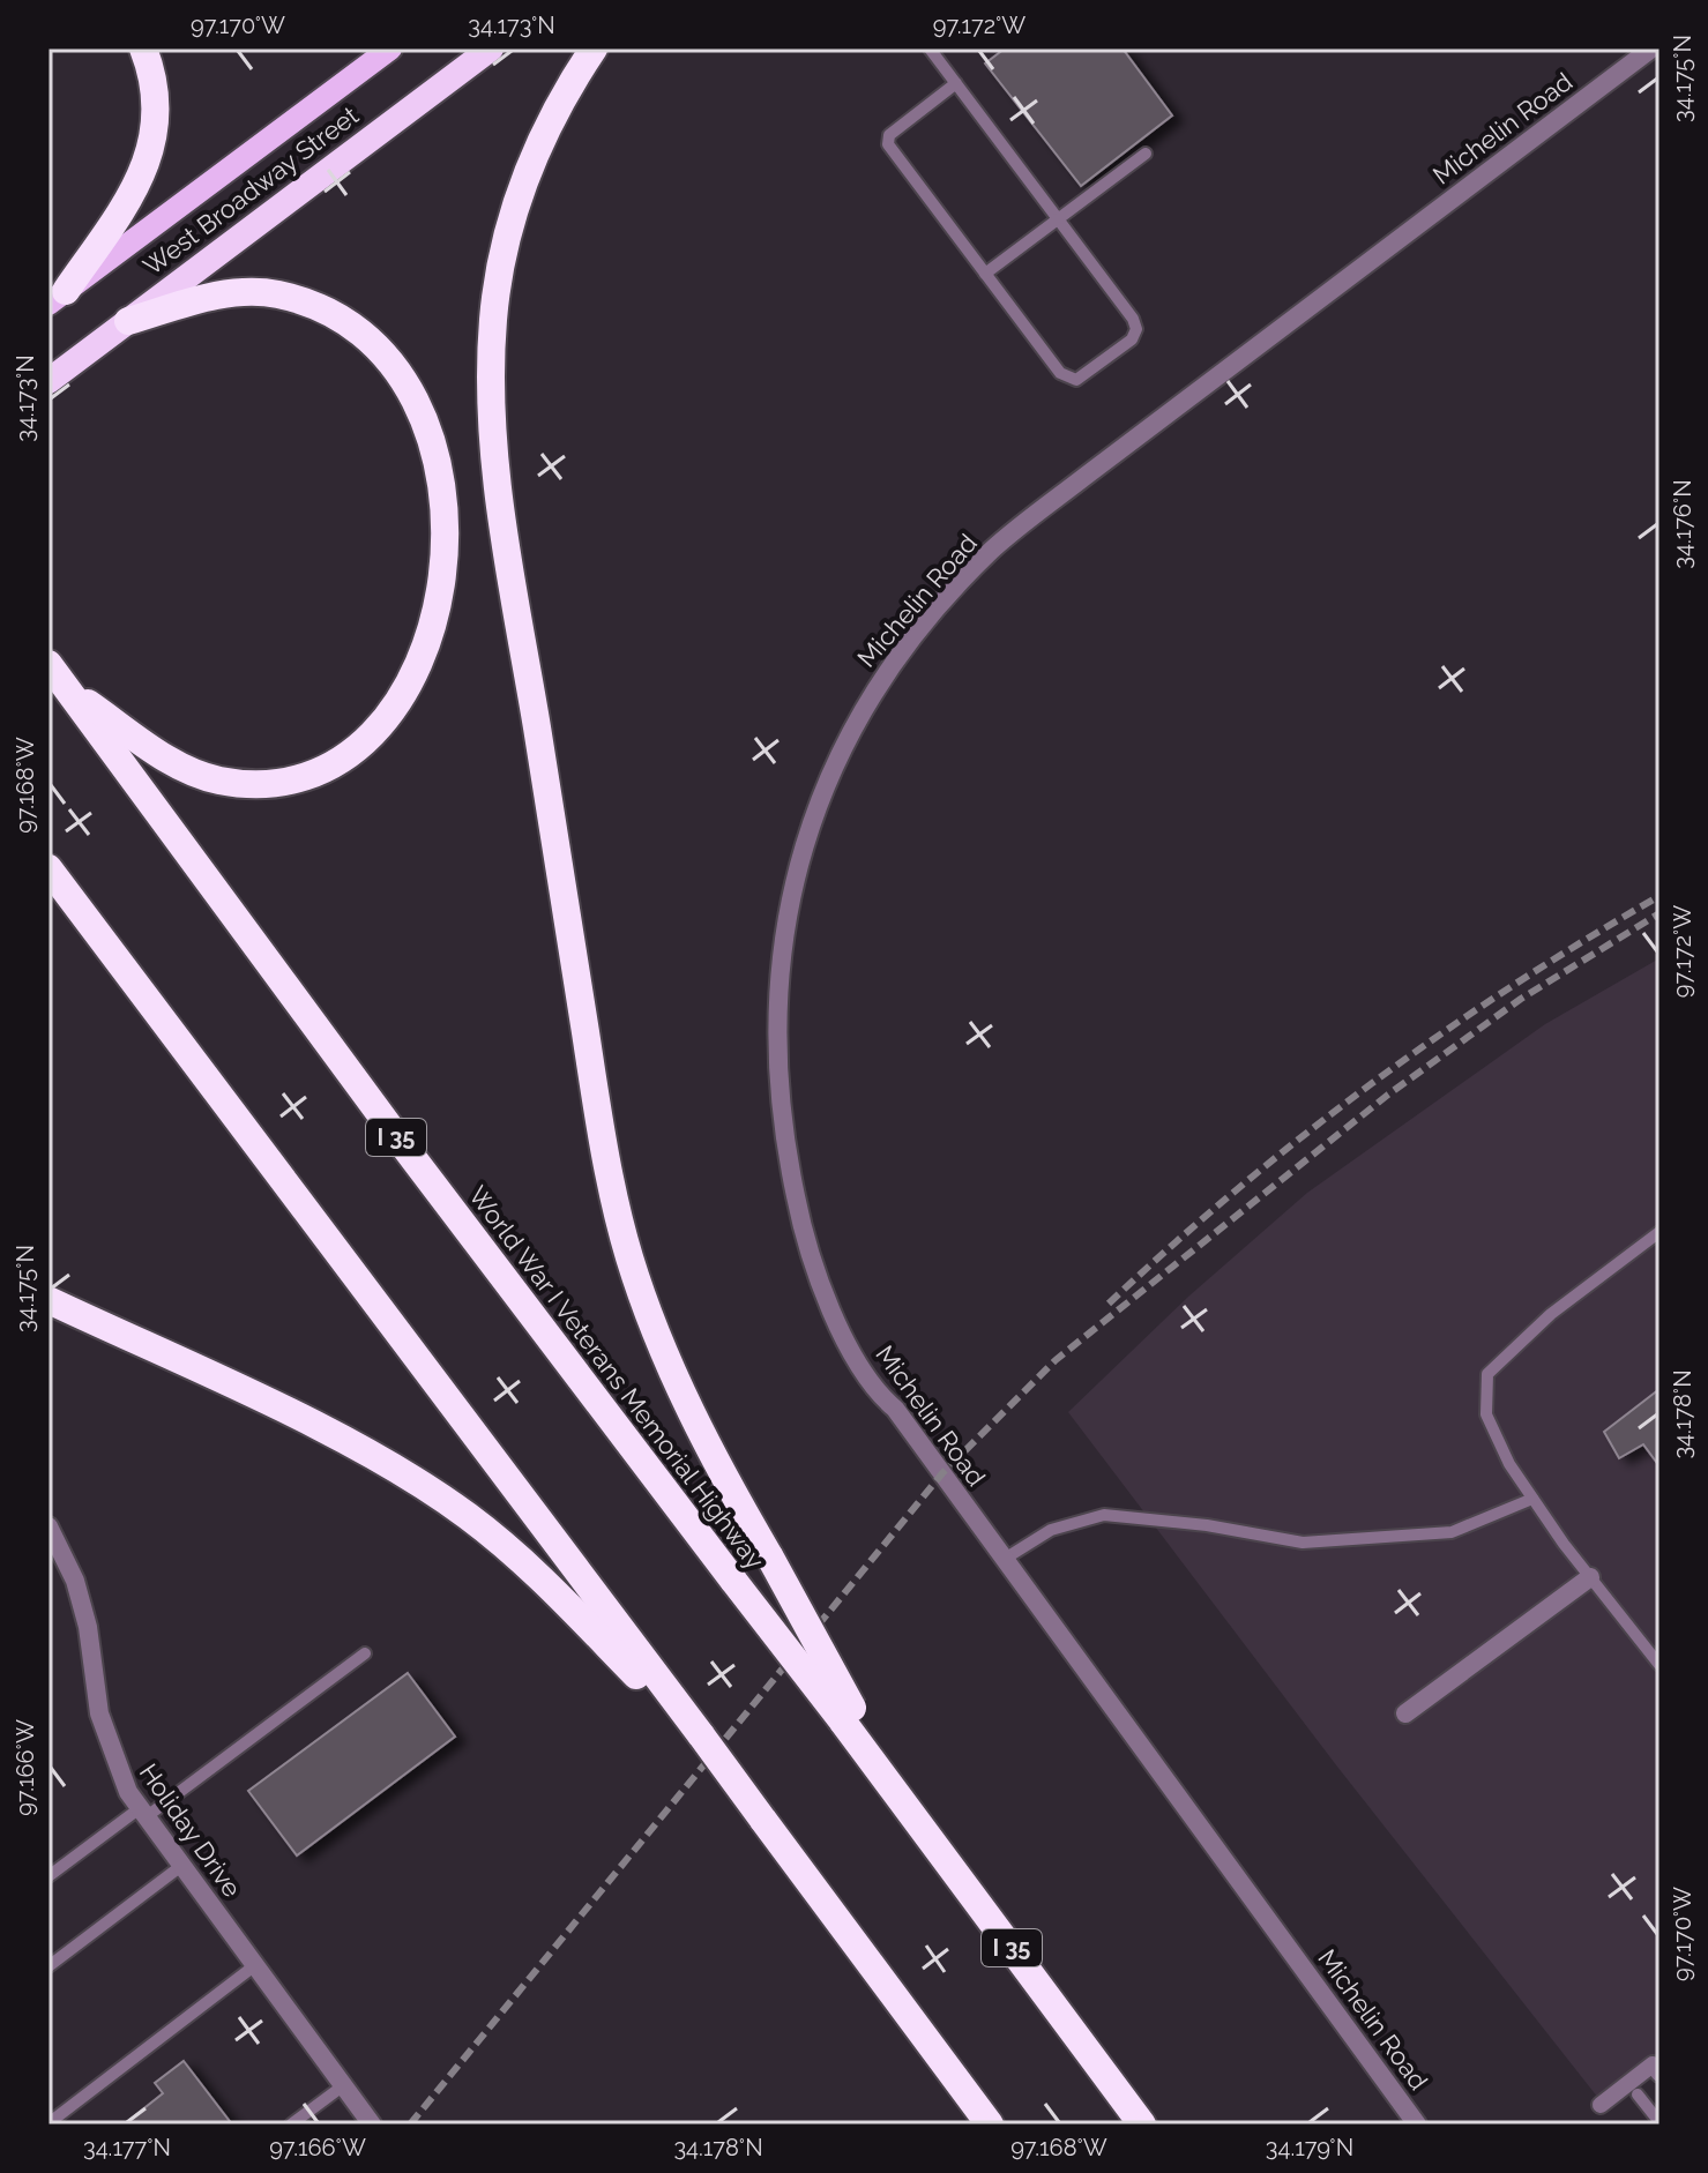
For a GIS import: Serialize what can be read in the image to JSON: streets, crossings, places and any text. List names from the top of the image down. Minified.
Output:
{"streets":{"highway":["West Broadway Street","I 35","World War I Veterans Memorial Highway"],"street":["Michelin Road","Holiday Drive"]},"coordinates":["97.170°W","34.173°N","97.172°W","34.175°N","34.176°N","97.168°W","34.178°N","97.166°W","34.177°N","34.179°N"]}
